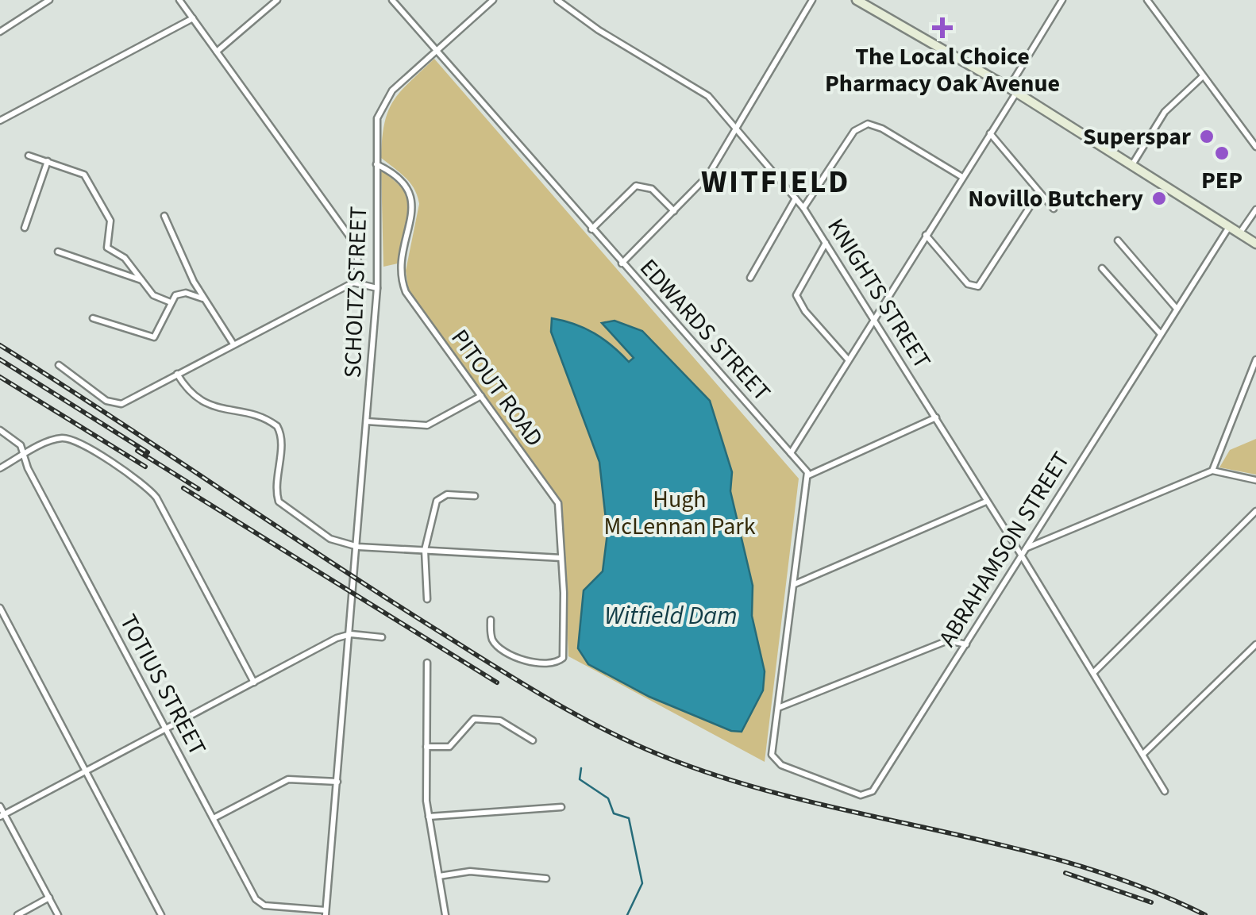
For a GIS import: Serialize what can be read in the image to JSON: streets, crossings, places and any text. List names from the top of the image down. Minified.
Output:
{"streets":{"street":["SCHOLTZ STREET","KNIGHTS STREET","EDWARDS STREET","PITOUT ROAD","ABRAHAMSON STREET","TOTIUS STREET"]},"crossings":[["SCHOLTZ STREET","EDWARDS STREET"],["SCHOLTZ STREET","PITOUT ROAD"],["SCHOLTZ STREET","TOTIUS STREET"],["KNIGHTS STREET","ABRAHAMSON STREET"]],"districts":["WITFIELD"],"water":["Witfield Dam"],"parks":["Hugh McLennan Park"],"places":{"health":["The Local Choice Pharmacy Oak Avenue"],"other":["Superspar","PEP","Novillo Butchery"]}}
